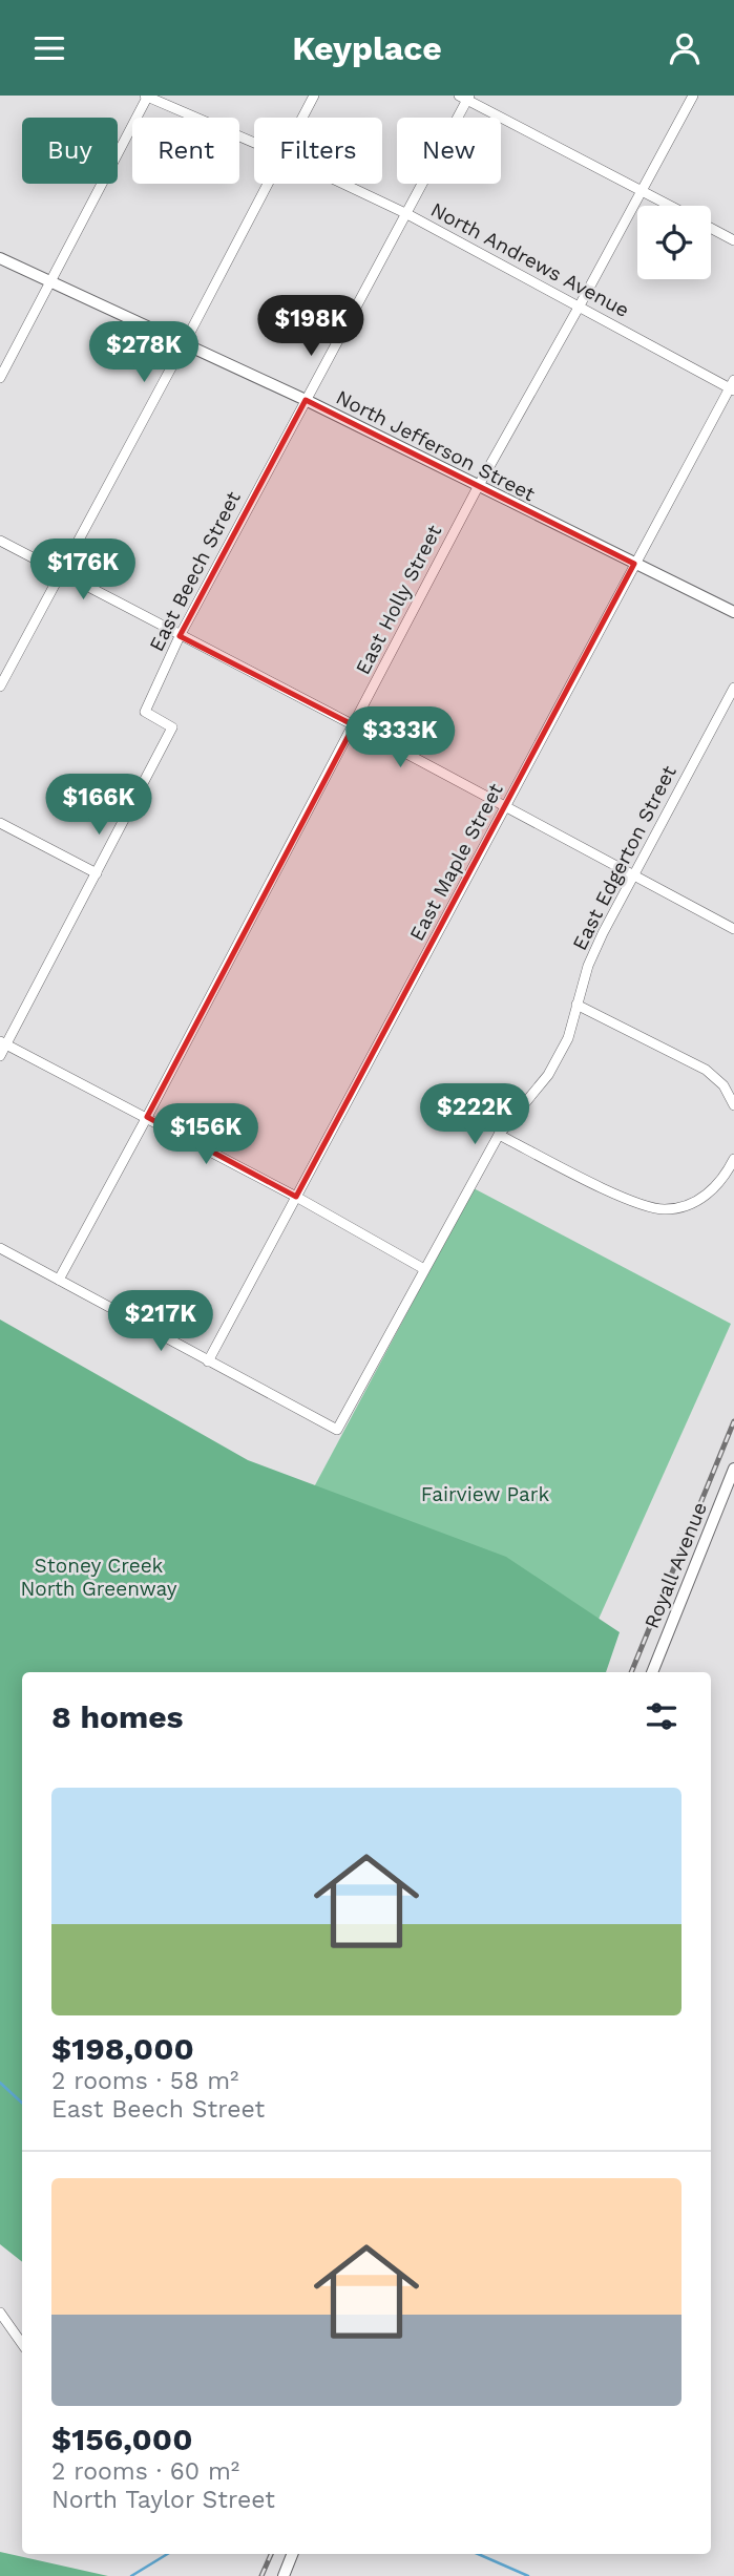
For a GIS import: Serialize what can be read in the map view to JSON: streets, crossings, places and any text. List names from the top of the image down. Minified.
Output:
{"streets":{"street":["North Andrews Avenue","North Jefferson Street","East Beech Street","East Holly Street","East Edgerton Street","East Maple Street","Royall Avenue"]},"crossings":[["North Andrews Avenue","East Beech Street"],["North Andrews Avenue","East Holly Street"],["North Andrews Avenue","East Maple Street"],["North Jefferson Street","East Beech Street"],["North Jefferson Street","East Holly Street"],["North Jefferson Street","East Maple Street"],["East Edgerton Street","East Maple Street"]],"parks":["Fairview Park","Stoney Creek North Greenway"],"page":{"header":"Keyplace","chip":["Buy","Rent","Filters","New"],"price":["$198K","$278K","$176K","$333K","$166K","$222K","$156K","$217K"],"heading":"8 homes","list":[{"name":"$198,000","note":"2 rooms · 58 m² · East Beech Street"},{"name":"$156,000","note":"2 rooms · 60 m² · North Taylor Street"}]}}
